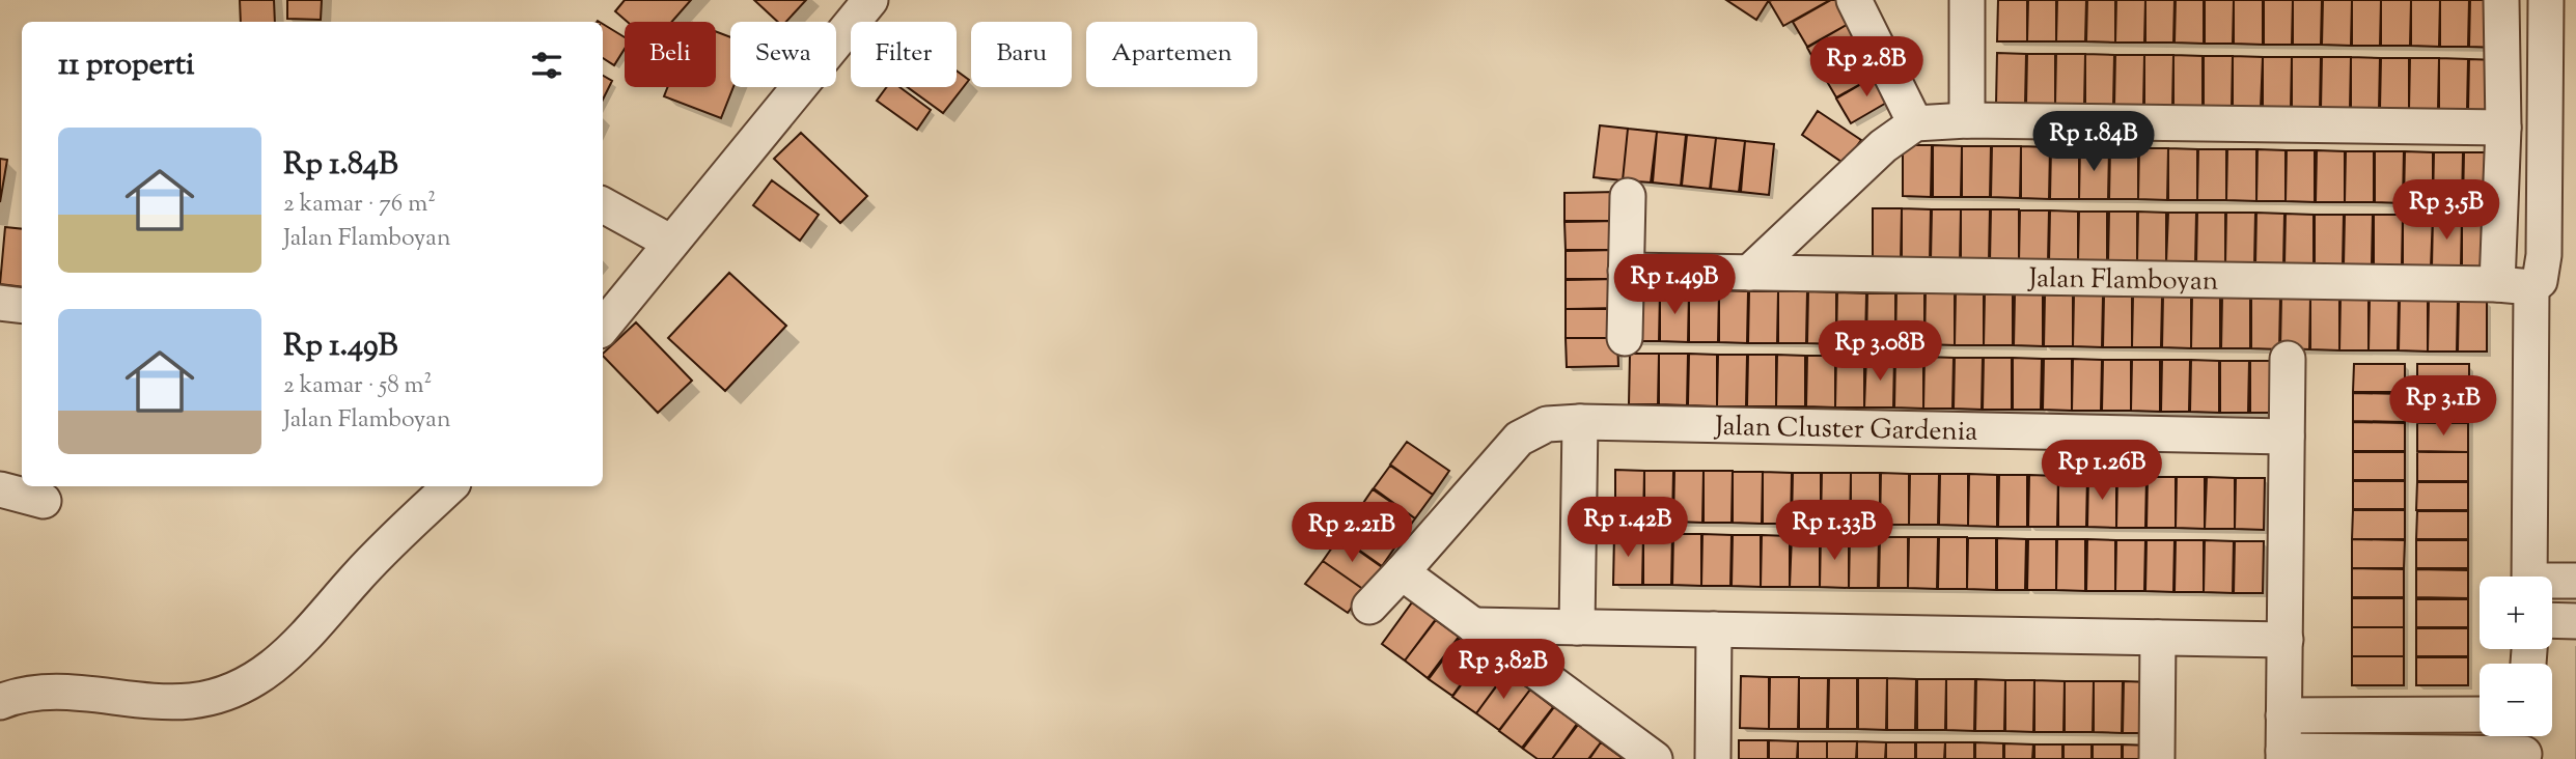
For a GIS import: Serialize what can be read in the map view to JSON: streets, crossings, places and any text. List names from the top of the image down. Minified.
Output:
{"streets":{"street":["Jalan Flamboyan","Jalan Cluster Gardenia"]},"page":{"chip":["Beli","Sewa","Filter","Baru","Apartemen"],"heading":"11 properti","price":["Rp 2.8B","Rp 1.84B","Rp 3.5B","Rp 1.49B","Rp 3.08B","Rp 3.1B","Rp 1.26B","Rp 1.42B","Rp 1.33B","Rp 2.21B","Rp 3.82B"],"list":[{"name":"Rp 1.84B","note":"2 kamar · 76 m² · Jalan Flamboyan"},{"name":"Rp 1.49B","note":"2 kamar · 58 m² · Jalan Flamboyan"}],"map_buttons":["+","−"]}}
